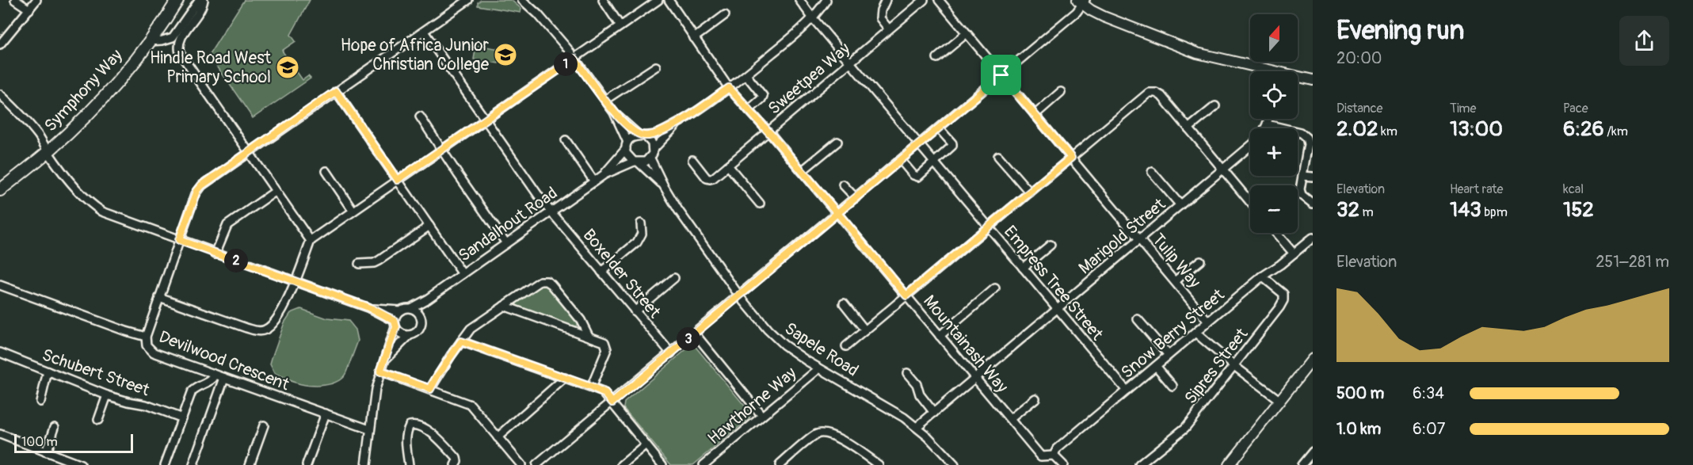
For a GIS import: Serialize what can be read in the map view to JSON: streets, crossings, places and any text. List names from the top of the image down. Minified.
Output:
{"streets":{"main road":["Symphony Way"],"street":["Sweetpea Way","Sandalhout Road","Marigold Street","Tulip Way","Boxelder Street","Empress Tree Street","Snow Berry Street","Mountainash Way","Sapele Road","Devilwood Crescent","Sipres Street","Schubert Street","Hawthorne Way"]},"crossings":[["Sweetpea Way","Empress Tree Street"],["Sweetpea Way","Mountainash Way"],["Sandalhout Road","Boxelder Street"],["Sandalhout Road","Sapele Road"],["Marigold Street","Tulip Way"],["Marigold Street","Empress Tree Street"],["Marigold Street","Mountainash Way"],["Marigold Street","Sapele Road"],["Tulip Way","Snow Berry Street"],["Boxelder Street","Devilwood Crescent"],["Empress Tree Street","Snow Berry Street"],["Snow Berry Street","Sipres Street"],["Sapele Road","Hawthorne Way"]],"places":{"school or university":["Hope of Africa Junior Christian College","Hindle Road West Primary School"]},"scale_bar":"100 m","north":"top","page":{"heading":["Evening run","20:00"],"map_buttons":["+","−"],"pins":["1","2","3"],"stats":[["Distance","2.02 km"],["Time","13:00"],["Pace","6:26 /km"],["Elevation","32 m"],["Heart rate","143 bpm"],["kcal","152"]],"chart":["Elevation","251–281 m"],"list":[{"name":"500 m","note":"6:34"},{"name":"1.0 km","note":"6:07"}],"scale":"100 m"}}
